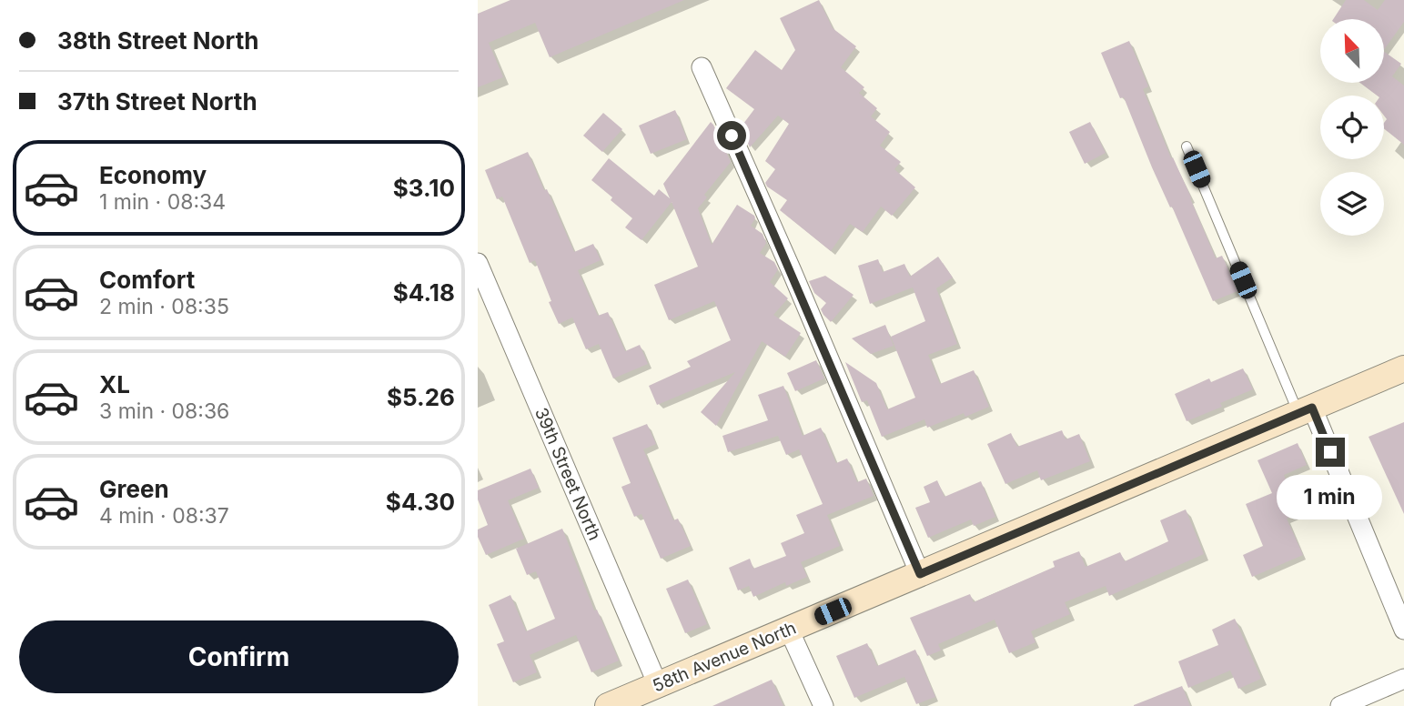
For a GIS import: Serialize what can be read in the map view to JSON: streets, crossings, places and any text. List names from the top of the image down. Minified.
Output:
{"streets":{"street":["39th Street North","58th Avenue North"]},"crossings":[["39th Street North","58th Avenue North"]],"north":"top left","page":{"banner":["38th Street North","37th Street North"],"list":[{"name":"Economy","note":"1 min · 08:34","value":"$3.10"},{"name":"Comfort","note":"2 min · 08:35","value":"$4.18"},{"name":"XL","note":"3 min · 08:36","value":"$5.26"},{"name":"Green","note":"4 min · 08:37","value":"$4.30"}],"bubble":"1 min","buttons":"Confirm"}}
